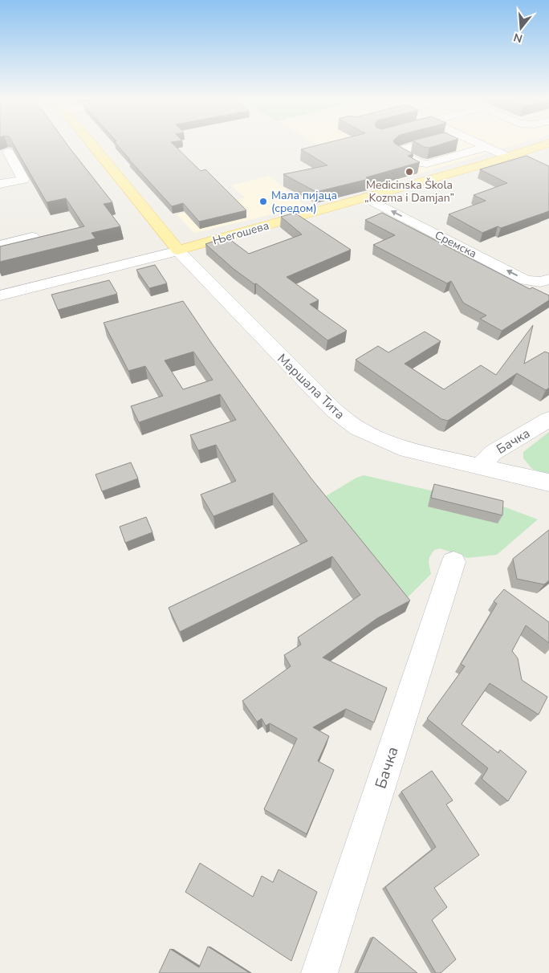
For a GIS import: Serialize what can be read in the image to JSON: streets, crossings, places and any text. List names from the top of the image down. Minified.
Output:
{"streets":{"main road":["Његошева"],"street":["Сремска","Маршала Тита","Бачка"]},"crossings":[["Његошева","Сремска"],["Његошева","Маршала Тита"],["Маршала Тита","Бачка"]],"one_way":["Сремска"],"places":["Medicinska Škola „Kozma i Damjan”","Мала пијаца (средом)"],"north":"bottom"}
